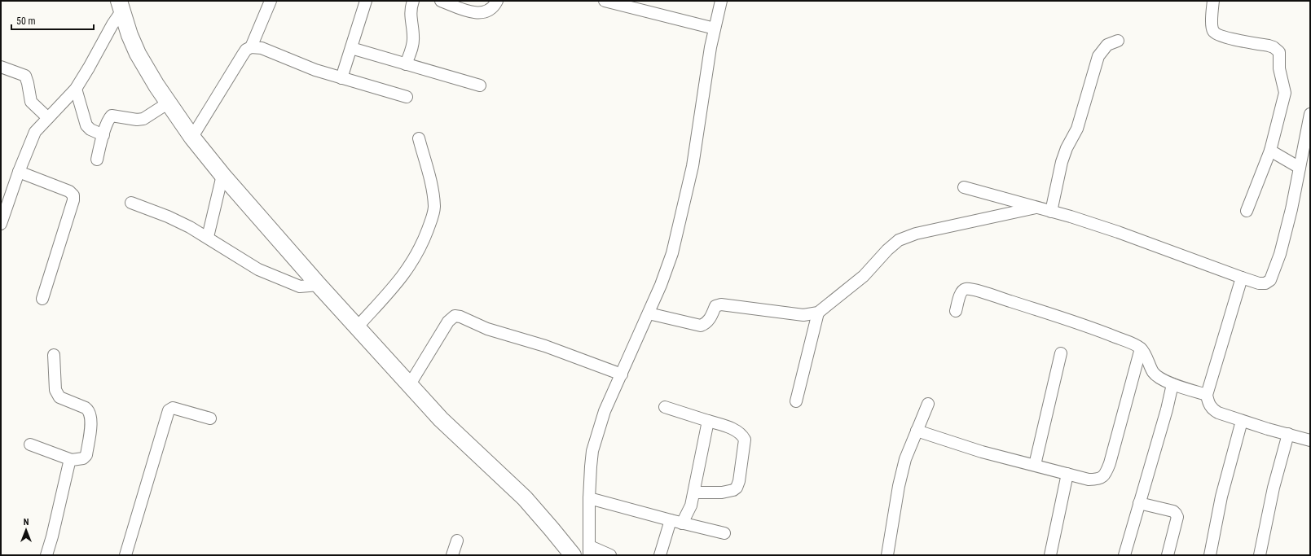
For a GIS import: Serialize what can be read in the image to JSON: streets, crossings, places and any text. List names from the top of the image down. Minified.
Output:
{"scale_bar":"50 m","north":"top"}
